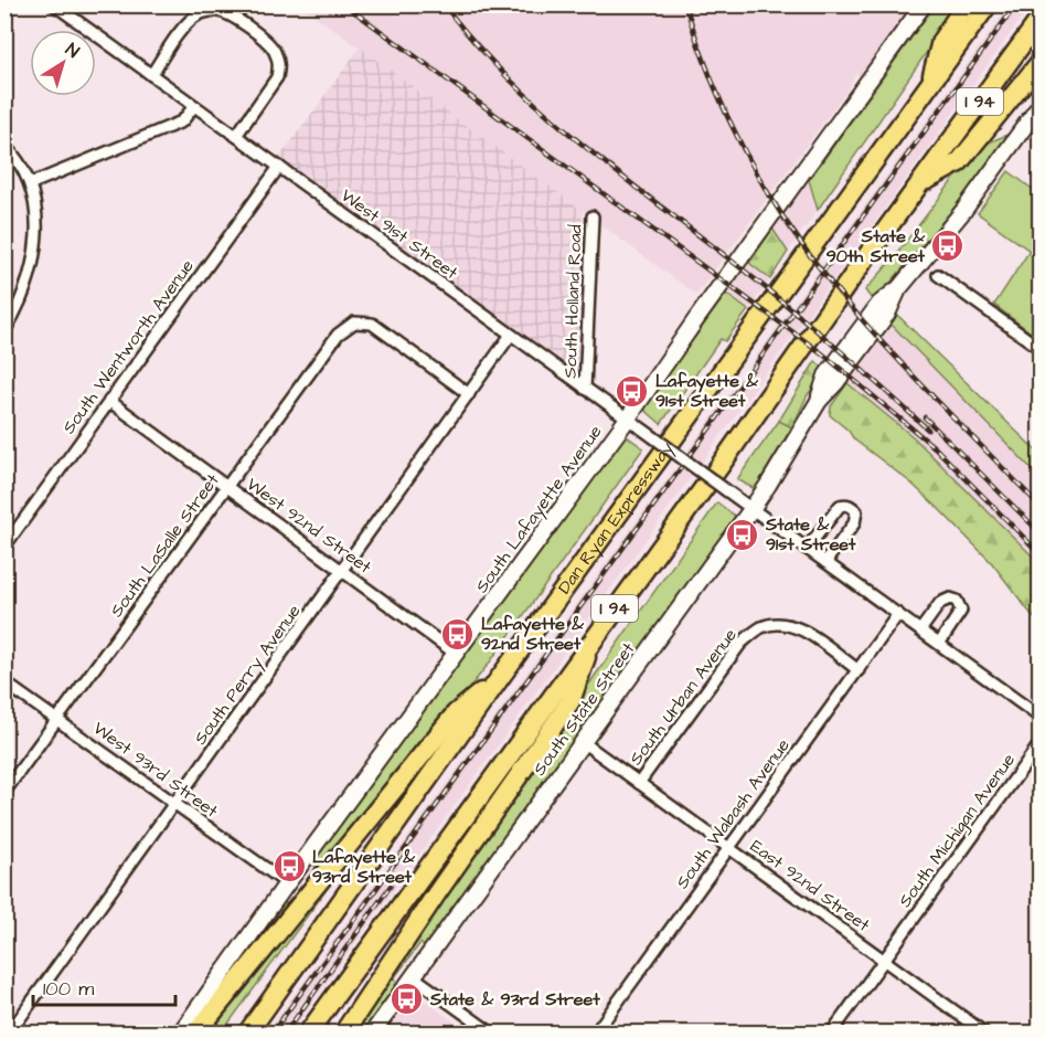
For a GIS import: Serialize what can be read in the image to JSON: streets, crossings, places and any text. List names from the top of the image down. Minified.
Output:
{"streets":{"highway":["I 94","Dan Ryan Expressway"],"main road":["South Lafayette Avenue","South State Street"],"street":["West 91st Street","South Holland Road","South Wentworth Avenue","West 92nd Street","South LaSalle Street","South Perry Avenue","South Urban Avenue","West 93rd Street","South Wabash Avenue","South Michigan Avenue","East 92nd Street"]},"crossings":[["West 91st Street","South Holland Road"],["West 91st Street","South Wentworth Avenue"],["West 91st Street","South Lafayette Avenue"],["West 91st Street","South Perry Avenue"],["West 91st Street","South State Street"],["West 91st Street","South Wabash Avenue"],["South Wentworth Avenue","West 92nd Street"],["South Lafayette Avenue","West 92nd Street"],["South Lafayette Avenue","West 93rd Street"],["West 92nd Street","South LaSalle Street"],["West 92nd Street","South Perry Avenue"],["South LaSalle Street","South Perry Avenue"],["South LaSalle Street","West 93rd Street"],["South Perry Avenue","West 93rd Street"],["South Urban Avenue","South Wabash Avenue"],["South Urban Avenue","East 92nd Street"],["South State Street","East 92nd Street"],["South Wabash Avenue","East 92nd Street"],["South Michigan Avenue","East 92nd Street"]],"places":{"bus stop":["State & 90th Street","Lafayette & 91st Street","State & 91st Street","Lafayette & 92nd Street","Lafayette & 93rd Street","State & 93rd Street"]},"scale_bar":"100 m","north":"top right"}
